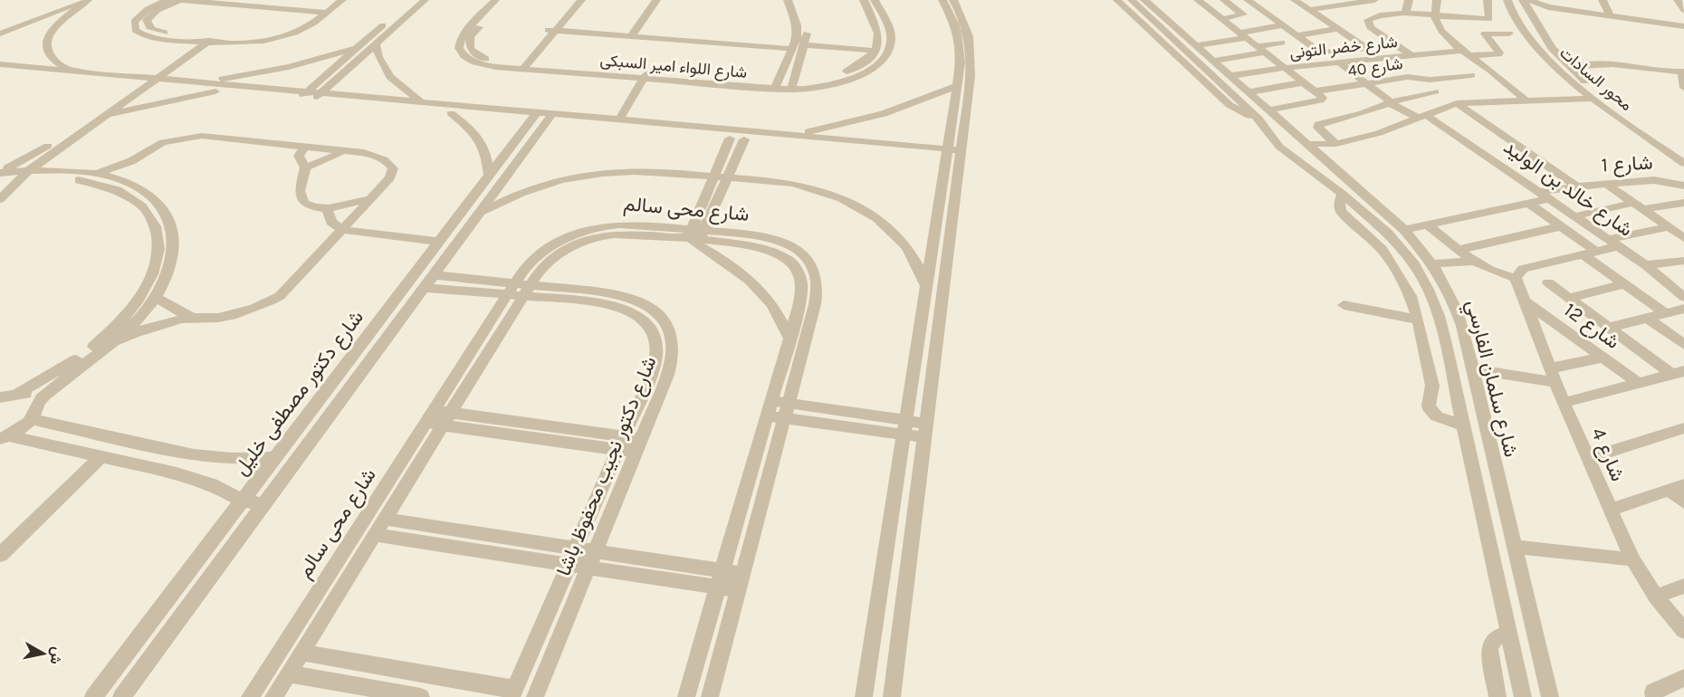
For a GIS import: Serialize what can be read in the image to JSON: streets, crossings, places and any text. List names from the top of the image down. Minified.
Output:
{"streets":{"street":["شارع خضر التونى","شارع اللواء امير السبكى","شارع 40","محور السادات","شارع 1","شارع خالد بن الوليد","شارع محى سالم","شارع 12","شارع سلمان الفارسي","شارع دكتور مصطفى خليل","شارع 4","شارع دكتور نجيب محفوظ باشا"]},"crossings":[["شارع خضر التونى","شارع خالد بن الوليد"],["شارع خضر التونى","شارع سلمان الفارسي"],["شارع 40","شارع خالد بن الوليد"],["شارع 1","شارع خالد بن الوليد"],["شارع 1","شارع سلمان الفارسي"],["شارع محى سالم","شارع دكتور نجيب محفوظ باشا"],["شارع 12","شارع 4"],["شارع دكتور مصطفى خليل","شارع دكتور نجيب محفوظ باشا"]],"north":"right"}
